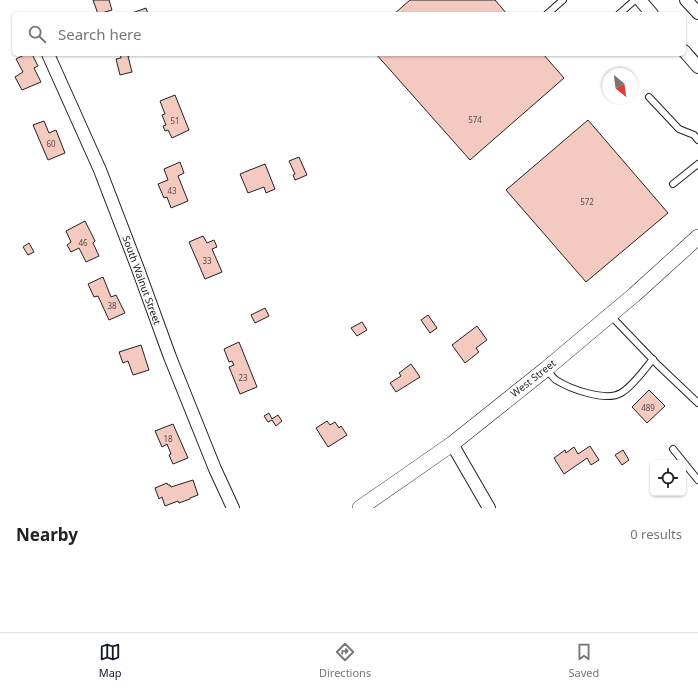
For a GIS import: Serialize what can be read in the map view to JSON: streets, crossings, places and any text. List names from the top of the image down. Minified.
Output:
{"streets":{"street":["South Walnut Street","West Street"]},"house_numbers":["574","51","60","43","572","46","33","38","23","489","18"],"north":"bottom right","page":{"search":"Search here","heading":["Nearby","0 results"],"nav":["Map","Directions","Saved"]}}
